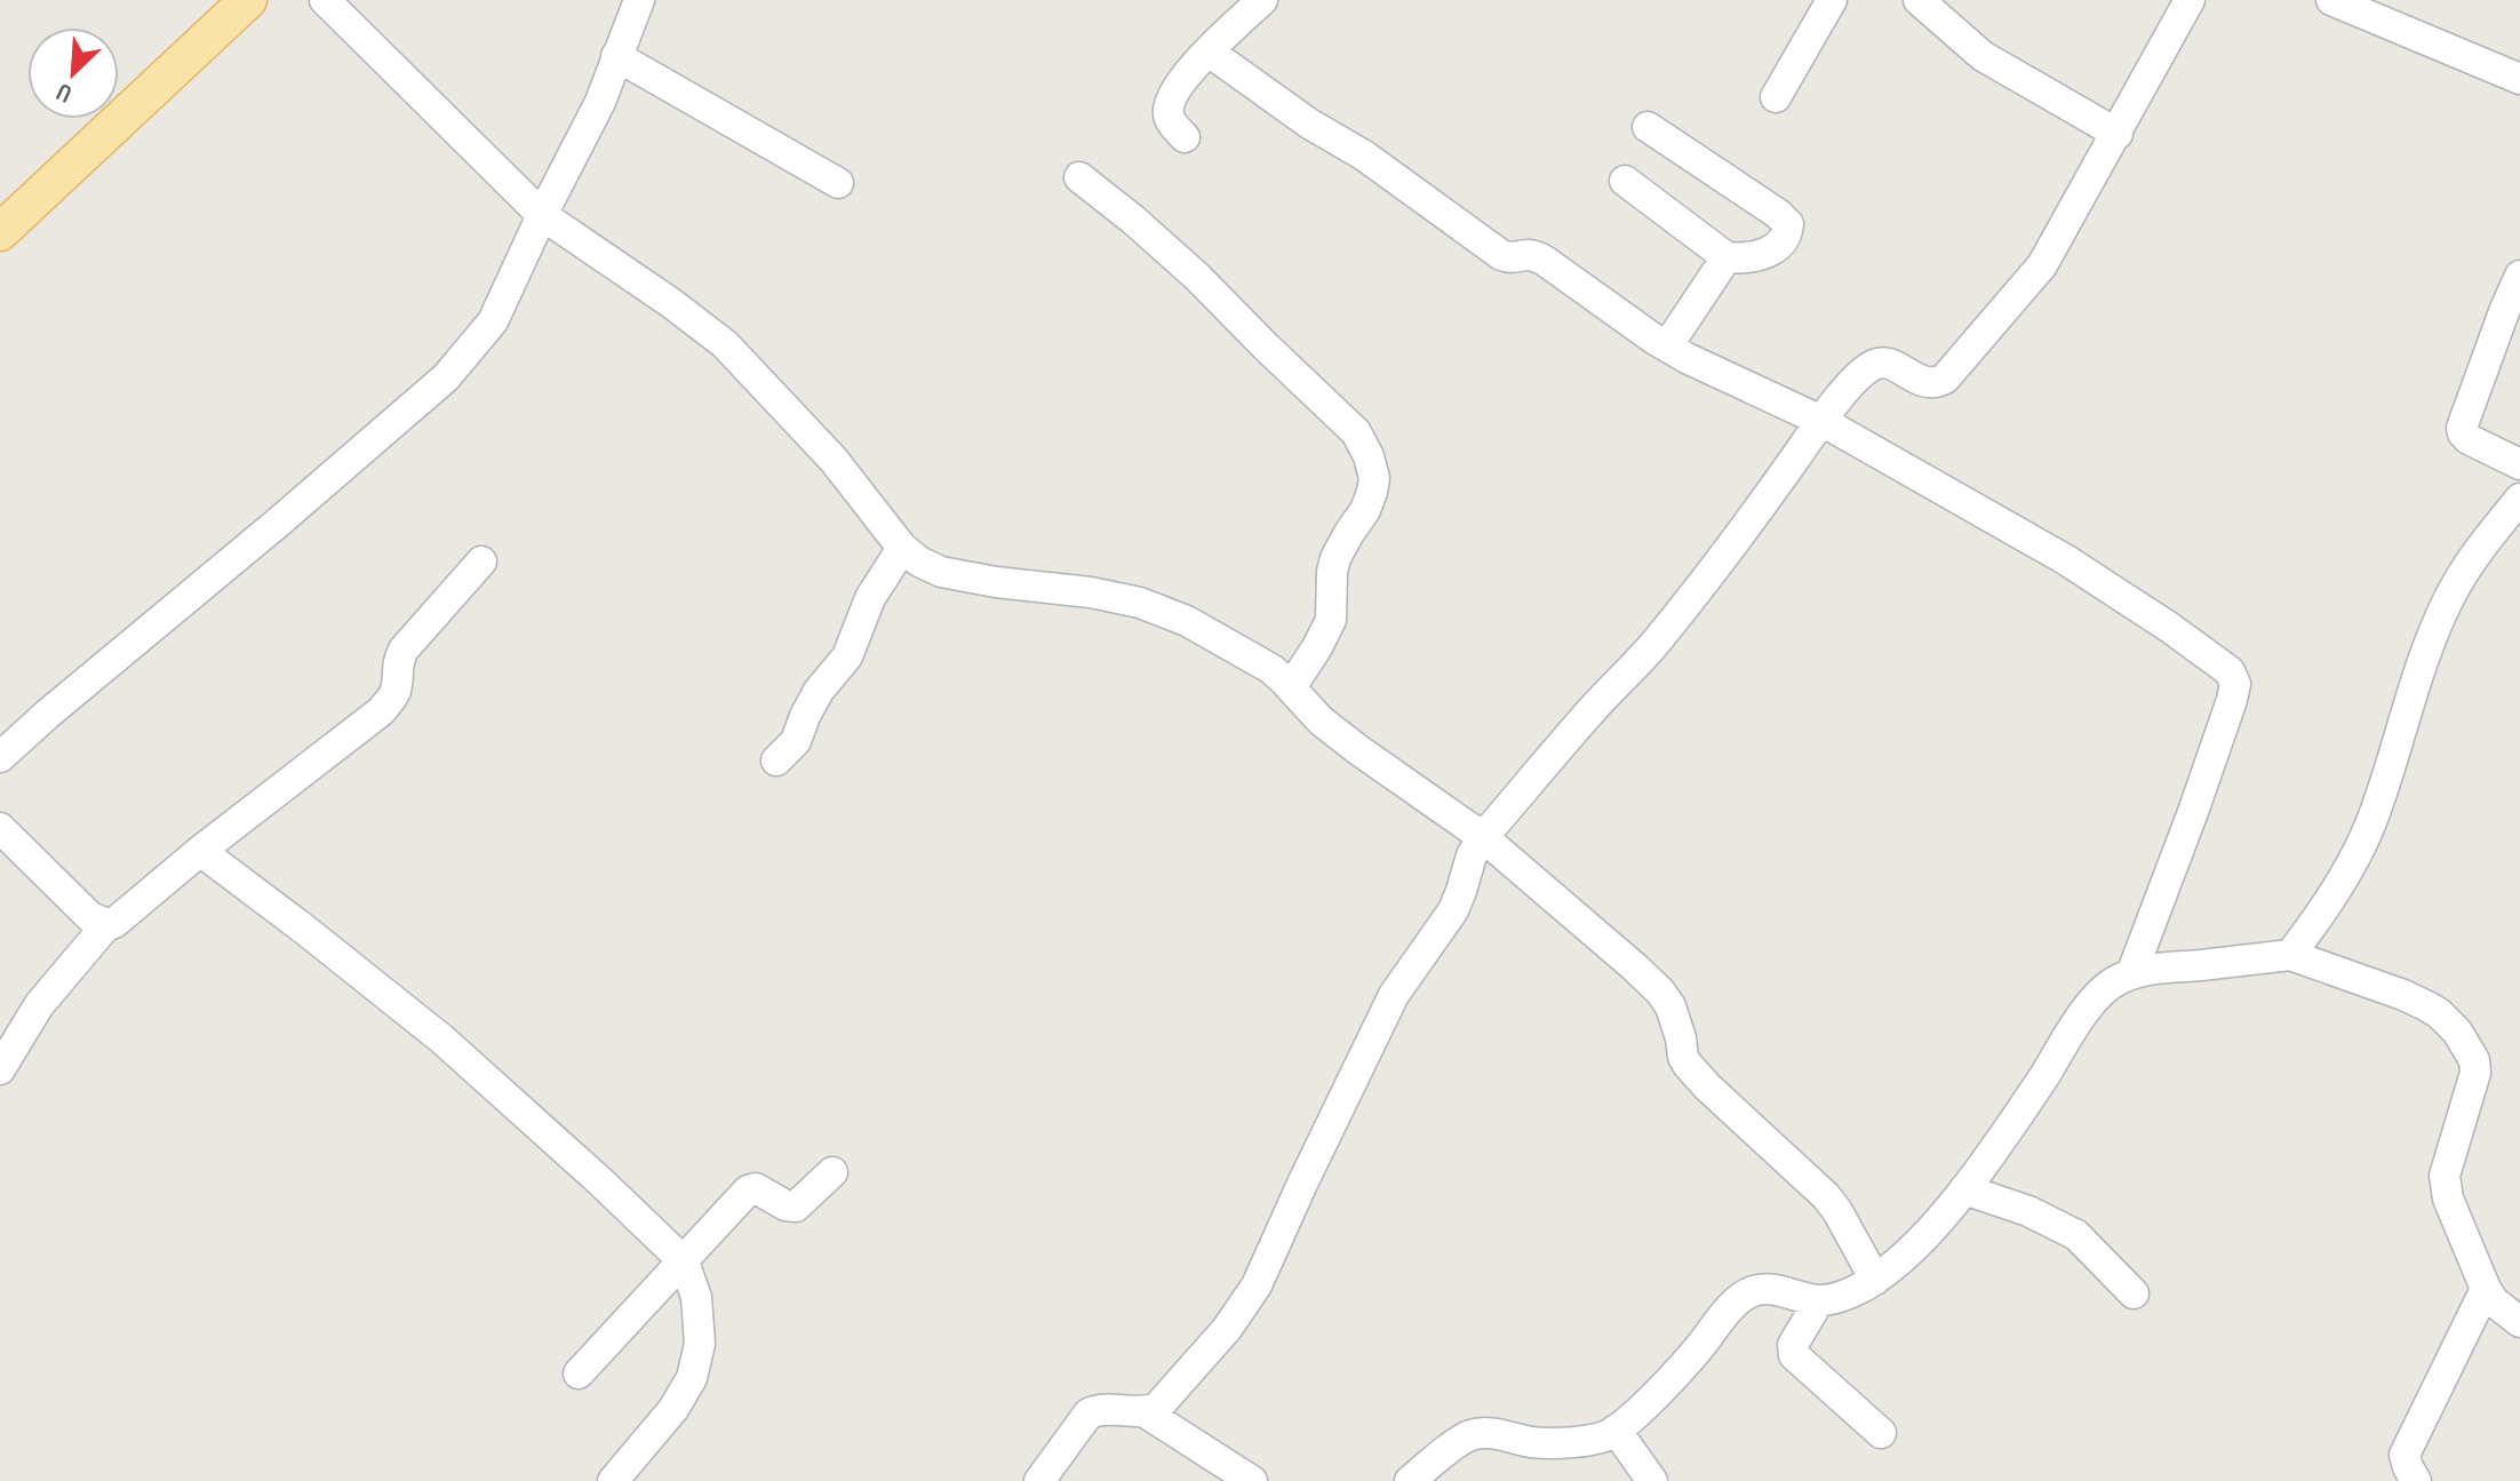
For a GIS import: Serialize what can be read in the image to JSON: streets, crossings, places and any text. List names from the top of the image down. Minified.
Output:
{"north":"bottom left"}
